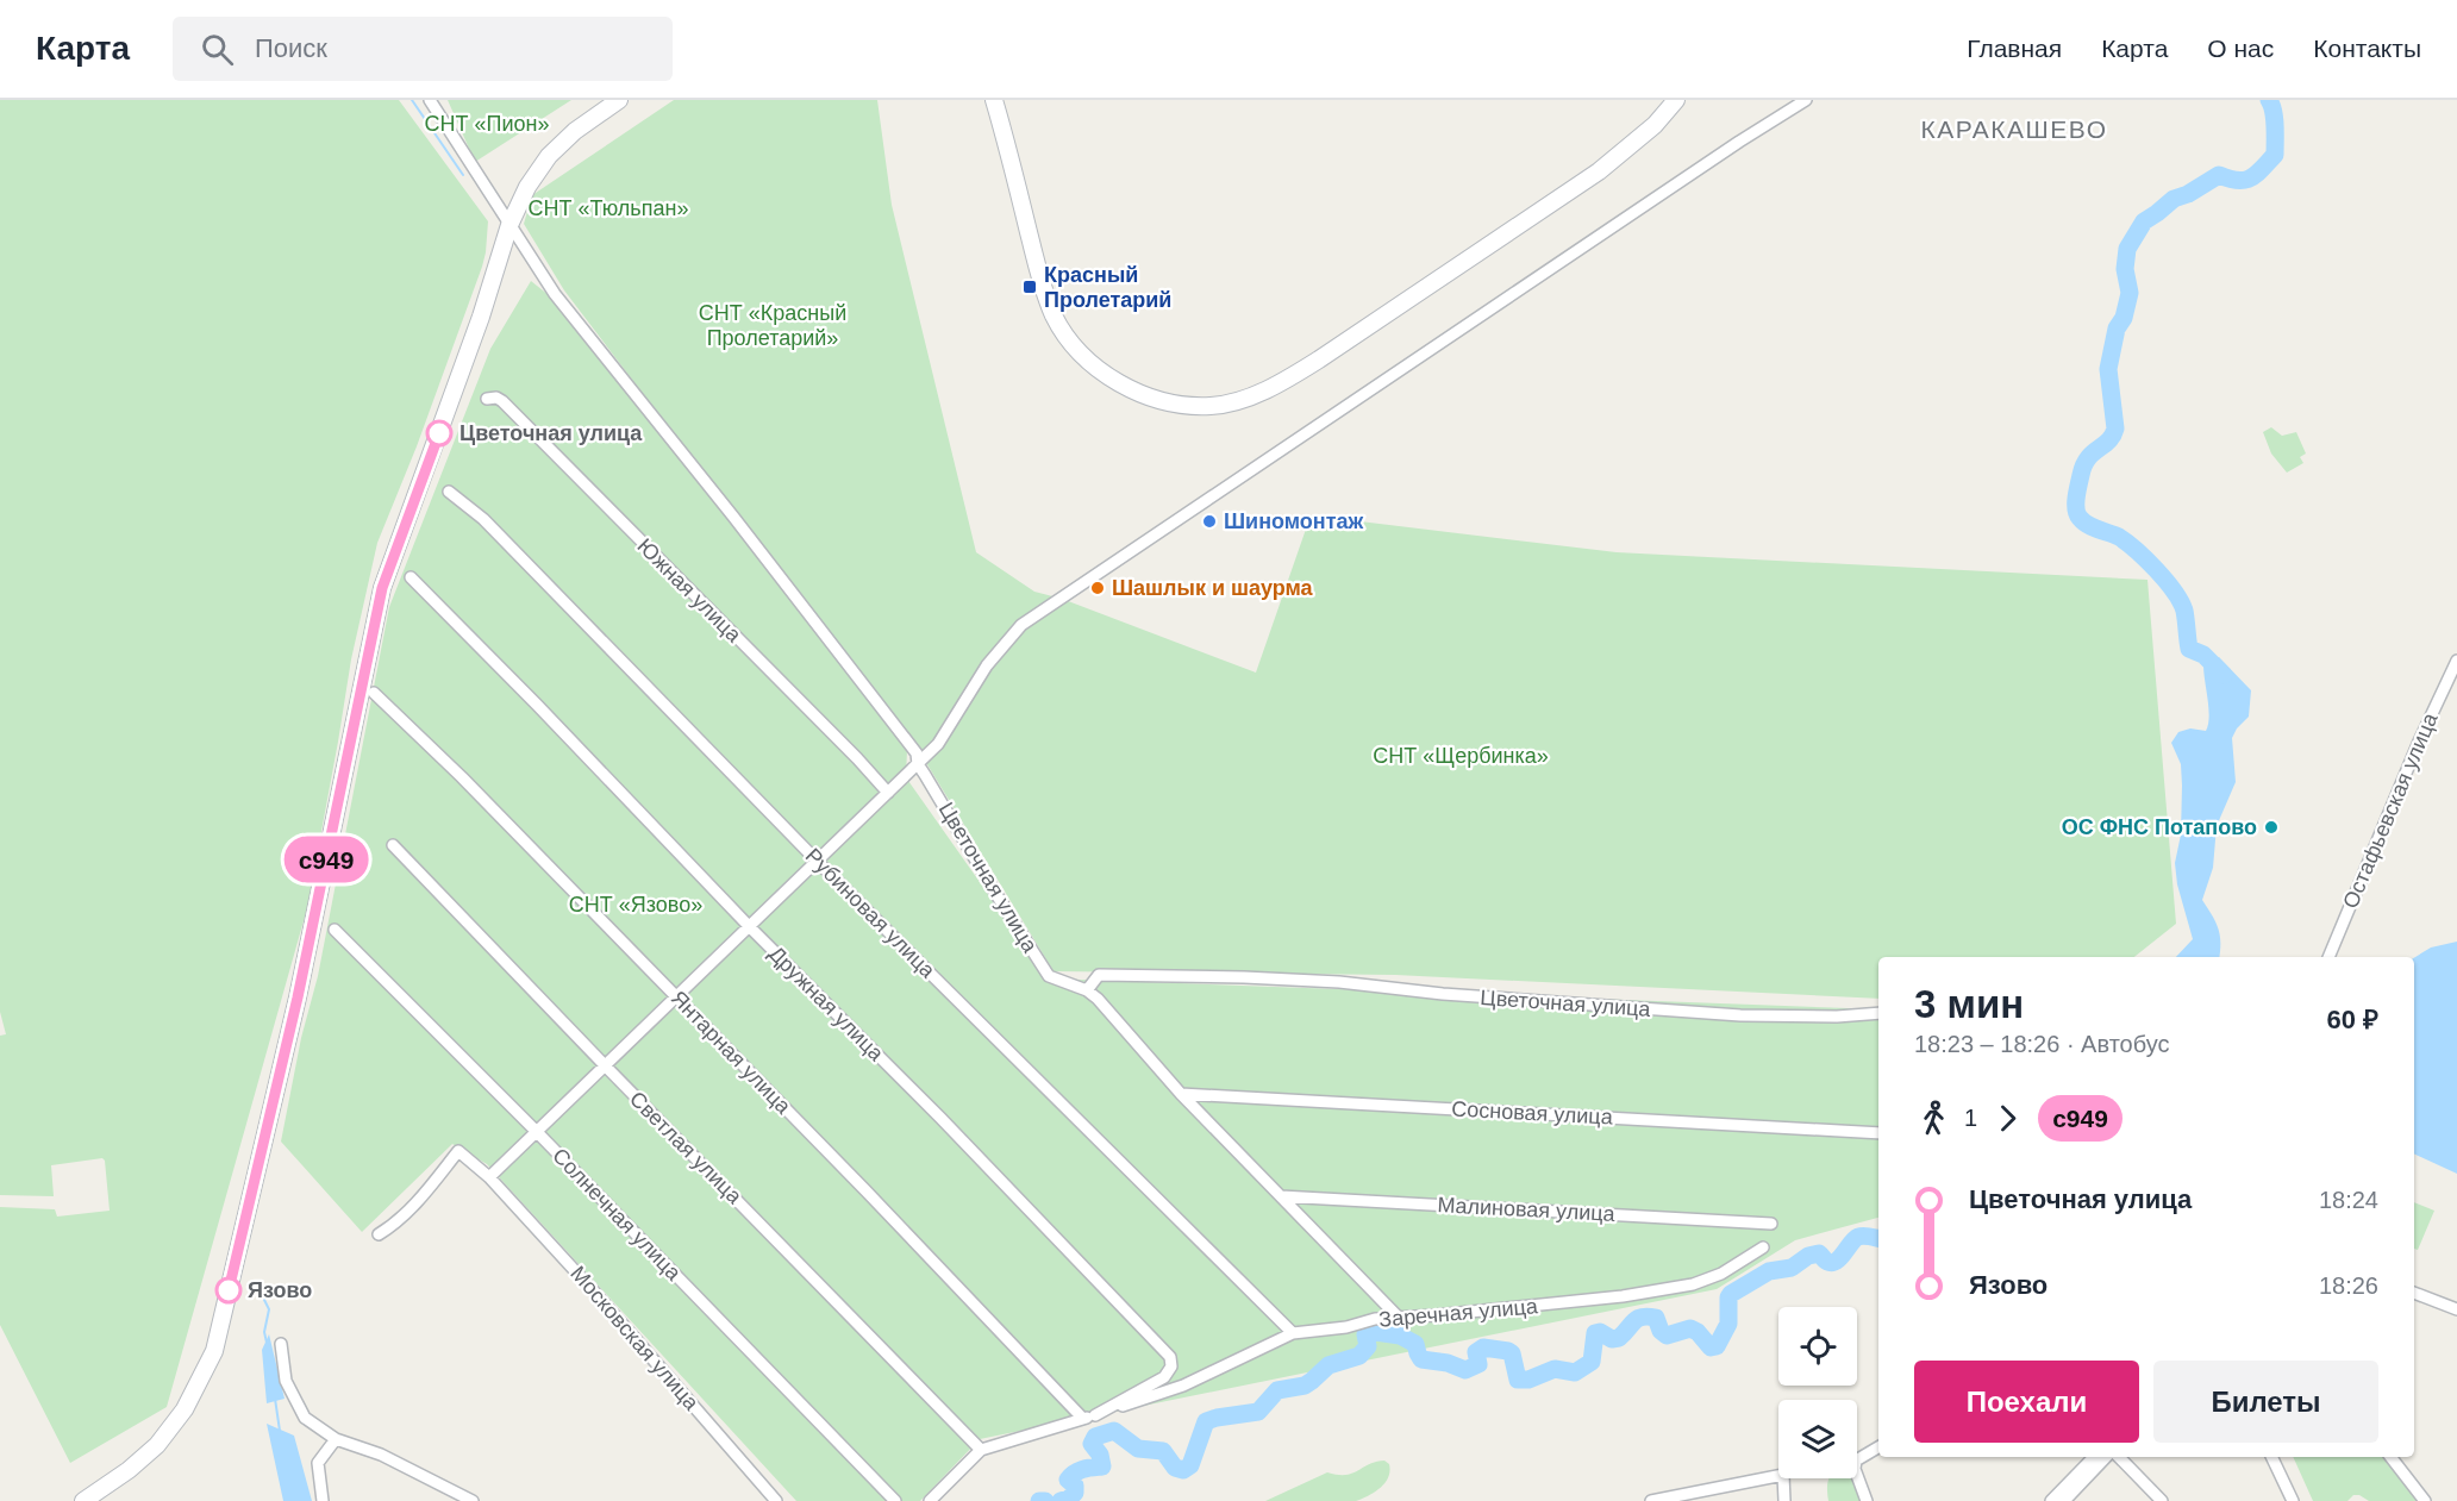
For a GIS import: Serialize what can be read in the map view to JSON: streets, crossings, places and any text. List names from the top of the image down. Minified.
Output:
{"streets":{"street":["Южная улица","Остафьевская улица","Цветочная улица","Рубиновая улица","Дружная улица","Янтарная улица","Сосновая улица","Светлая улица","Малиновая улица","Солнечная улица","Заречная улица","Московская улица"]},"crossings":[["Рубиновая улица","Заречная улица"],["Дружная улица","Заречная улица"],["Янтарная улица","Заречная улица"],["Светлая улица","Заречная улица"]],"districts":["КАРАКАШЕВО"],"parks":["СНТ «Пион»","СНТ «Тюльпан»","СНТ «Красный Пролетарий»","СНТ «Щербинка»","СНТ «Язово»"],"places":{"transit":["Красный Пролетарий"],"other":["Цветочная улица","Шиномонтаж","Шашлык и шаурма","ОС ФНС Потапово","Язово"]},"lines":["bus line с949"],"page":{"header":"Карта","search":"Поиск","nav":["Главная","Карта","О нас","Контакты"],"on_map":"с949","heading":["3 мин","18:23 – 18:26 · Автобус","60 ₽"],"legs":["1","с949"],"list":[{"name":"Цветочная улица","value":"18:24"},{"name":"Язово","value":"18:26"}],"buttons":["Поехали","Билеты"]}}
